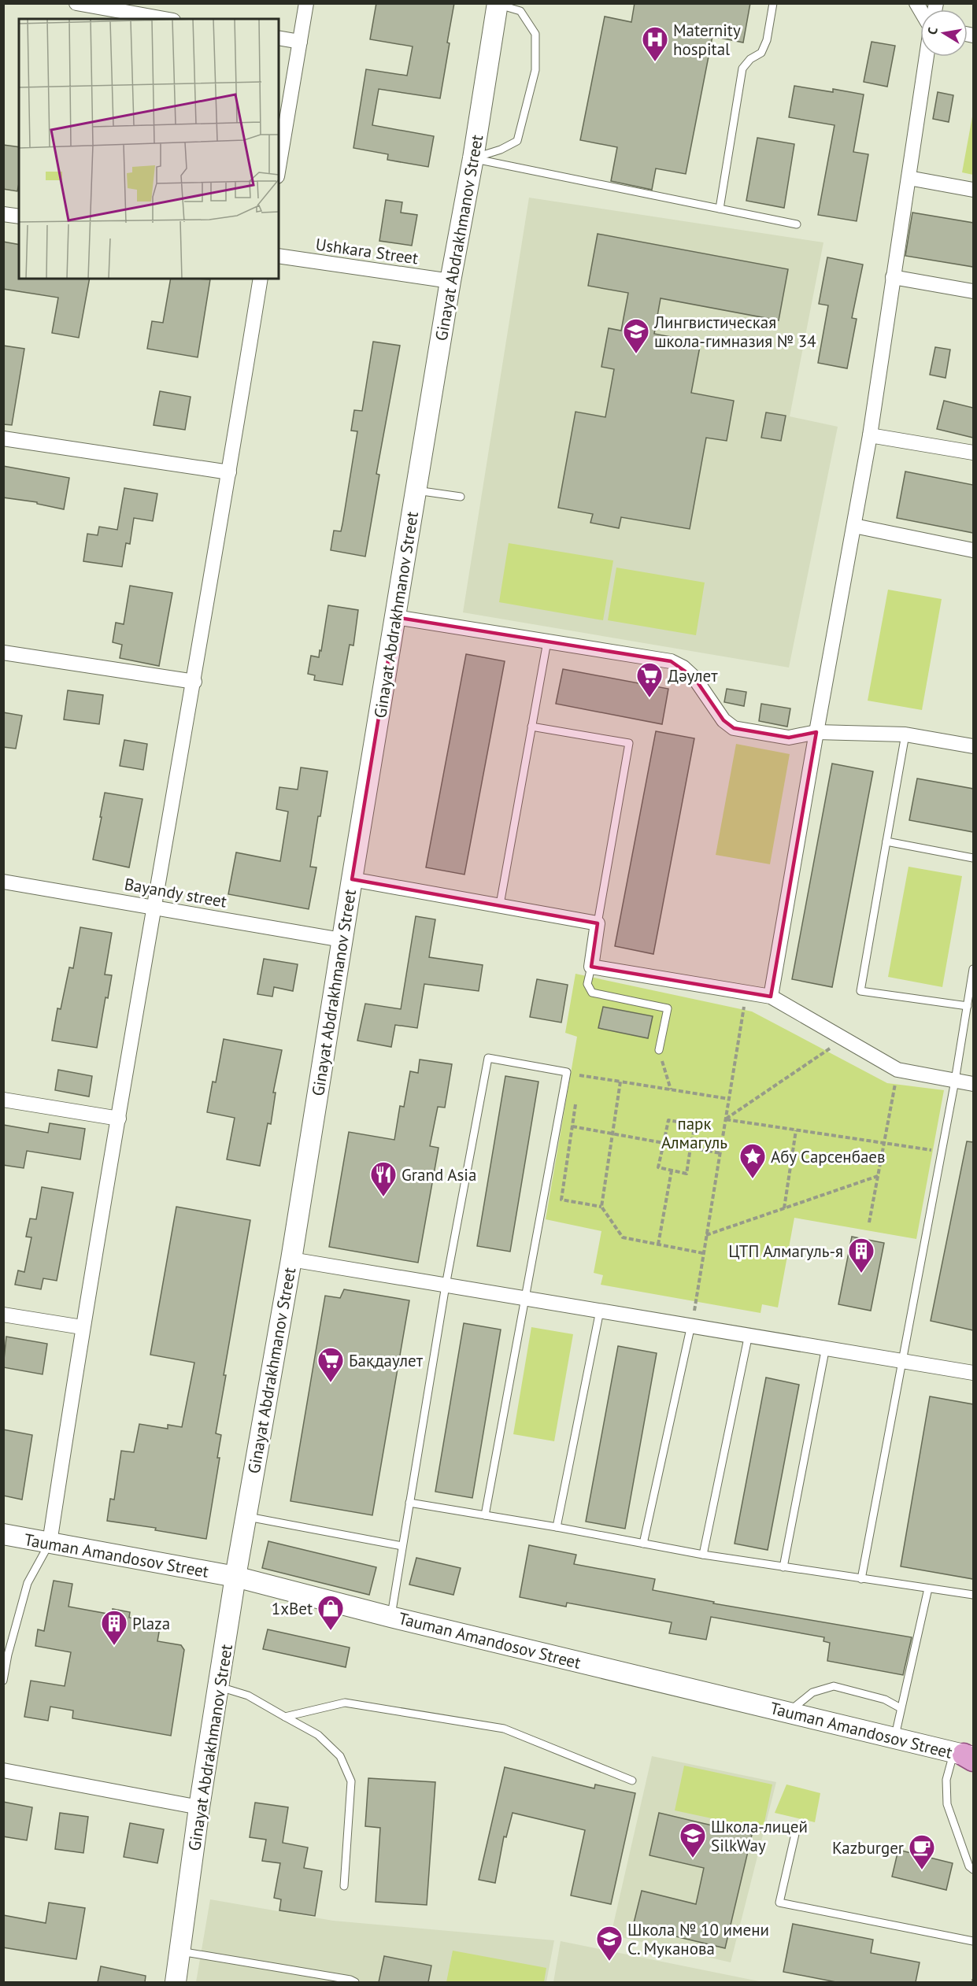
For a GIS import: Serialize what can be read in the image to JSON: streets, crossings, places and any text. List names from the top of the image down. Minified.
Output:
{"streets":{"street":["Ginayat Abdrakhmanov Street","Ushkara Street","Bayandy street","Tauman Amandosov Street"]},"crossings":[["Ginayat Abdrakhmanov Street","Ushkara Street"],["Ginayat Abdrakhmanov Street","Bayandy street"],["Ginayat Abdrakhmanov Street","Tauman Amandosov Street"]],"parks":["парк Алмагуль"],"places":{"hospital":["Maternity hospital"],"school or university":["Лингвистическая школа-гимназия № 34","Школа-лицей SilkWay","Школа № 10 имени С. Муканова"],"supermarket":["Дәулет","Бақдаулет"],"place":["Абу Сарсенбаев"],"restaurant":["Grand Asia"],"building":["ЦТП Алмагуль-я","Plaza"],"shop":["1xBet"],"cafe":["Kazburger"]},"north":"left"}
